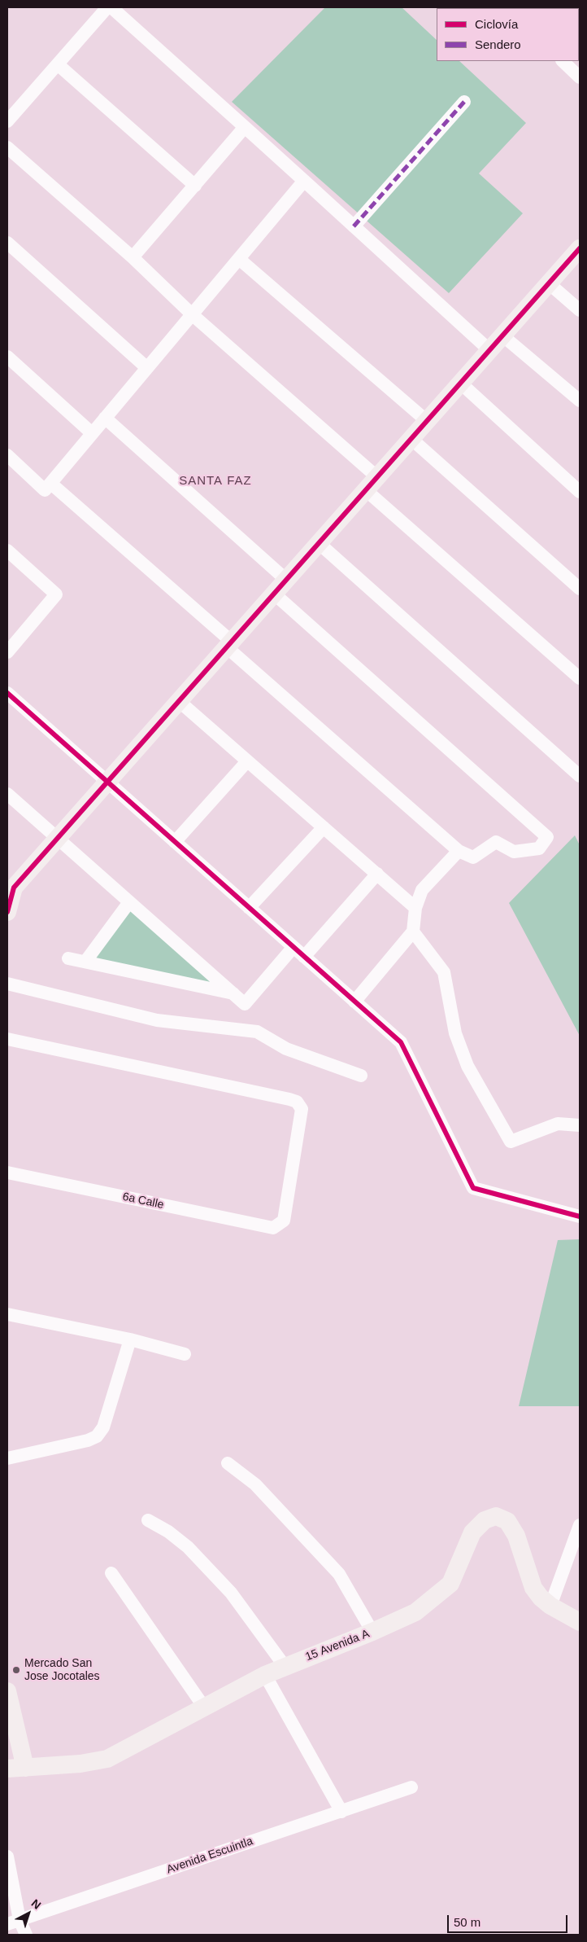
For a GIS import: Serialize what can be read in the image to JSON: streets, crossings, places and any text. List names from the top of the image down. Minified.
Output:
{"streets":{"street":["6a Calle","15 Avenida A","Avenida Escuintla"]},"districts":["SANTA FAZ"],"places":["Mercado San Jose Jocotales"],"legend":["Ciclovía","Sendero"],"scale_bar":"50 m","north":"top right"}
